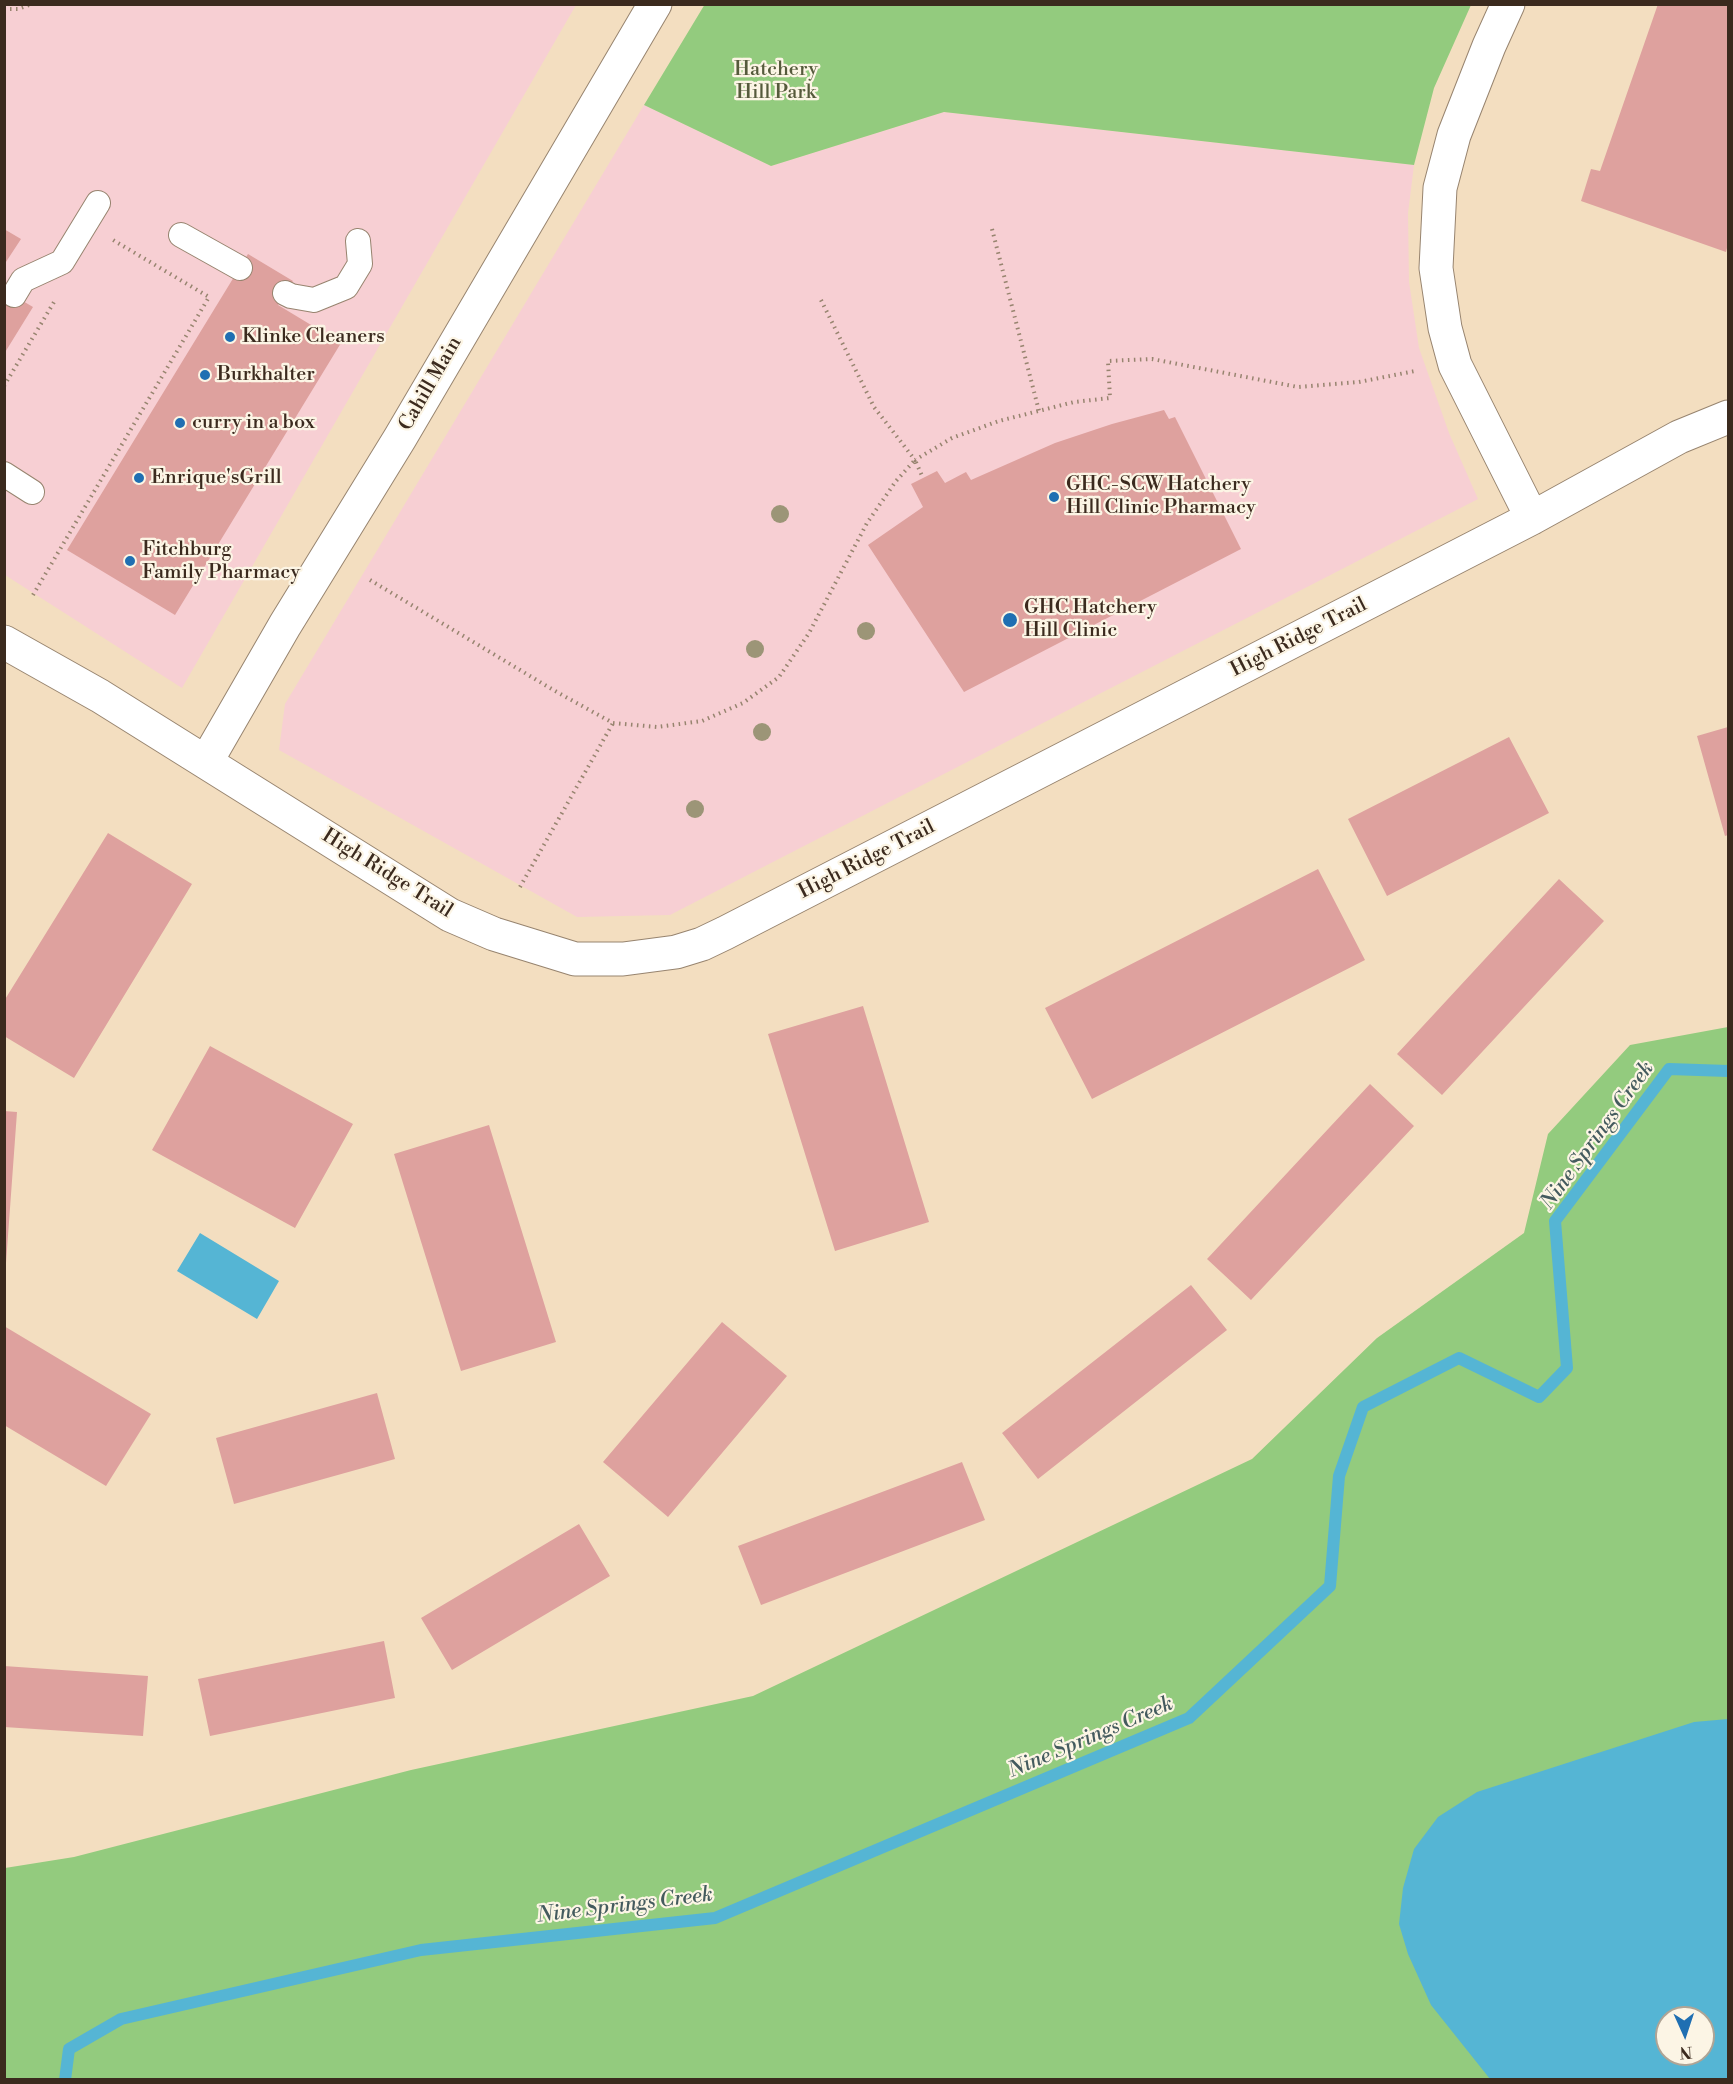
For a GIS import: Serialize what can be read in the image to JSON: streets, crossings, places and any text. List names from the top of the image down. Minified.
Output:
{"streets":{"street":["Cahill Main","High Ridge Trail"]},"crossings":[["Cahill Main","High Ridge Trail"]],"water":["Nine Springs Creek"],"parks":["Hatchery Hill Park"],"places":["Klinke Cleaners","Burkhalter","curry in a box","Enrique'sGrill","GHC-SCW Hatchery Hill Clinic Pharmacy","Fitchburg Family Pharmacy","GHC Hatchery Hill Clinic"],"north":"bottom"}
